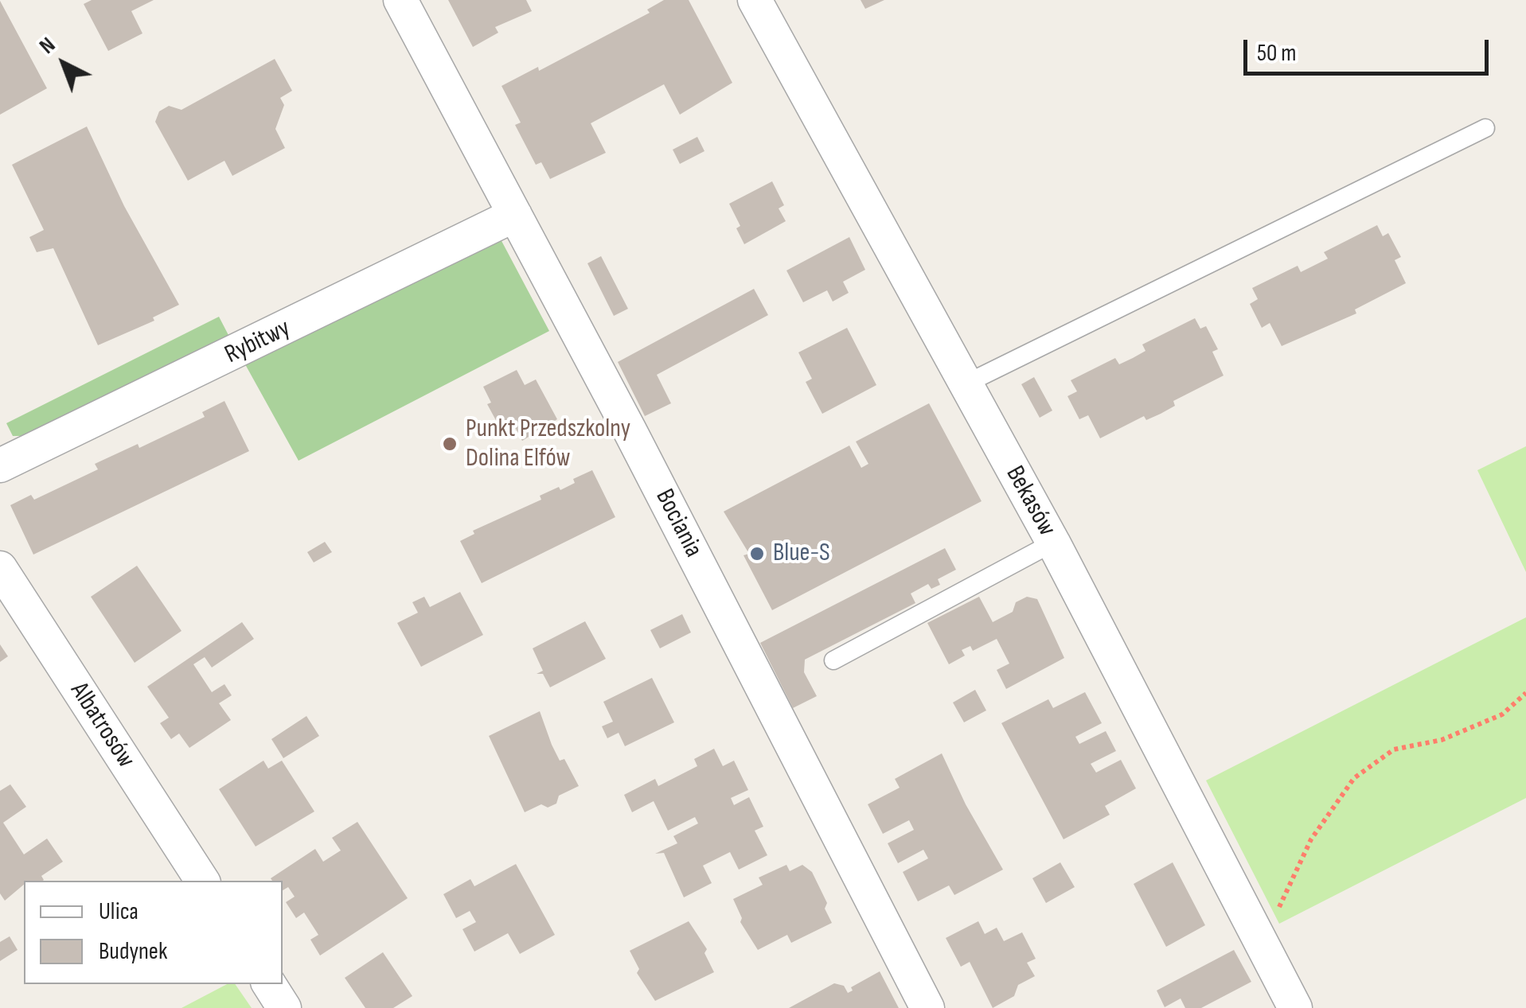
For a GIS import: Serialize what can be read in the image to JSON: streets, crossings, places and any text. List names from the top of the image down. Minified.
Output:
{"streets":{"street":["Rybitwy","Bekasów","Bociania","Albatrosów"]},"crossings":[["Rybitwy","Bociania"]],"places":["Punkt Przedszkolny Dolina Elfów","Blue-S"],"legend":["Ulica","Budynek"],"scale_bar":"50 m","north":"top left"}
